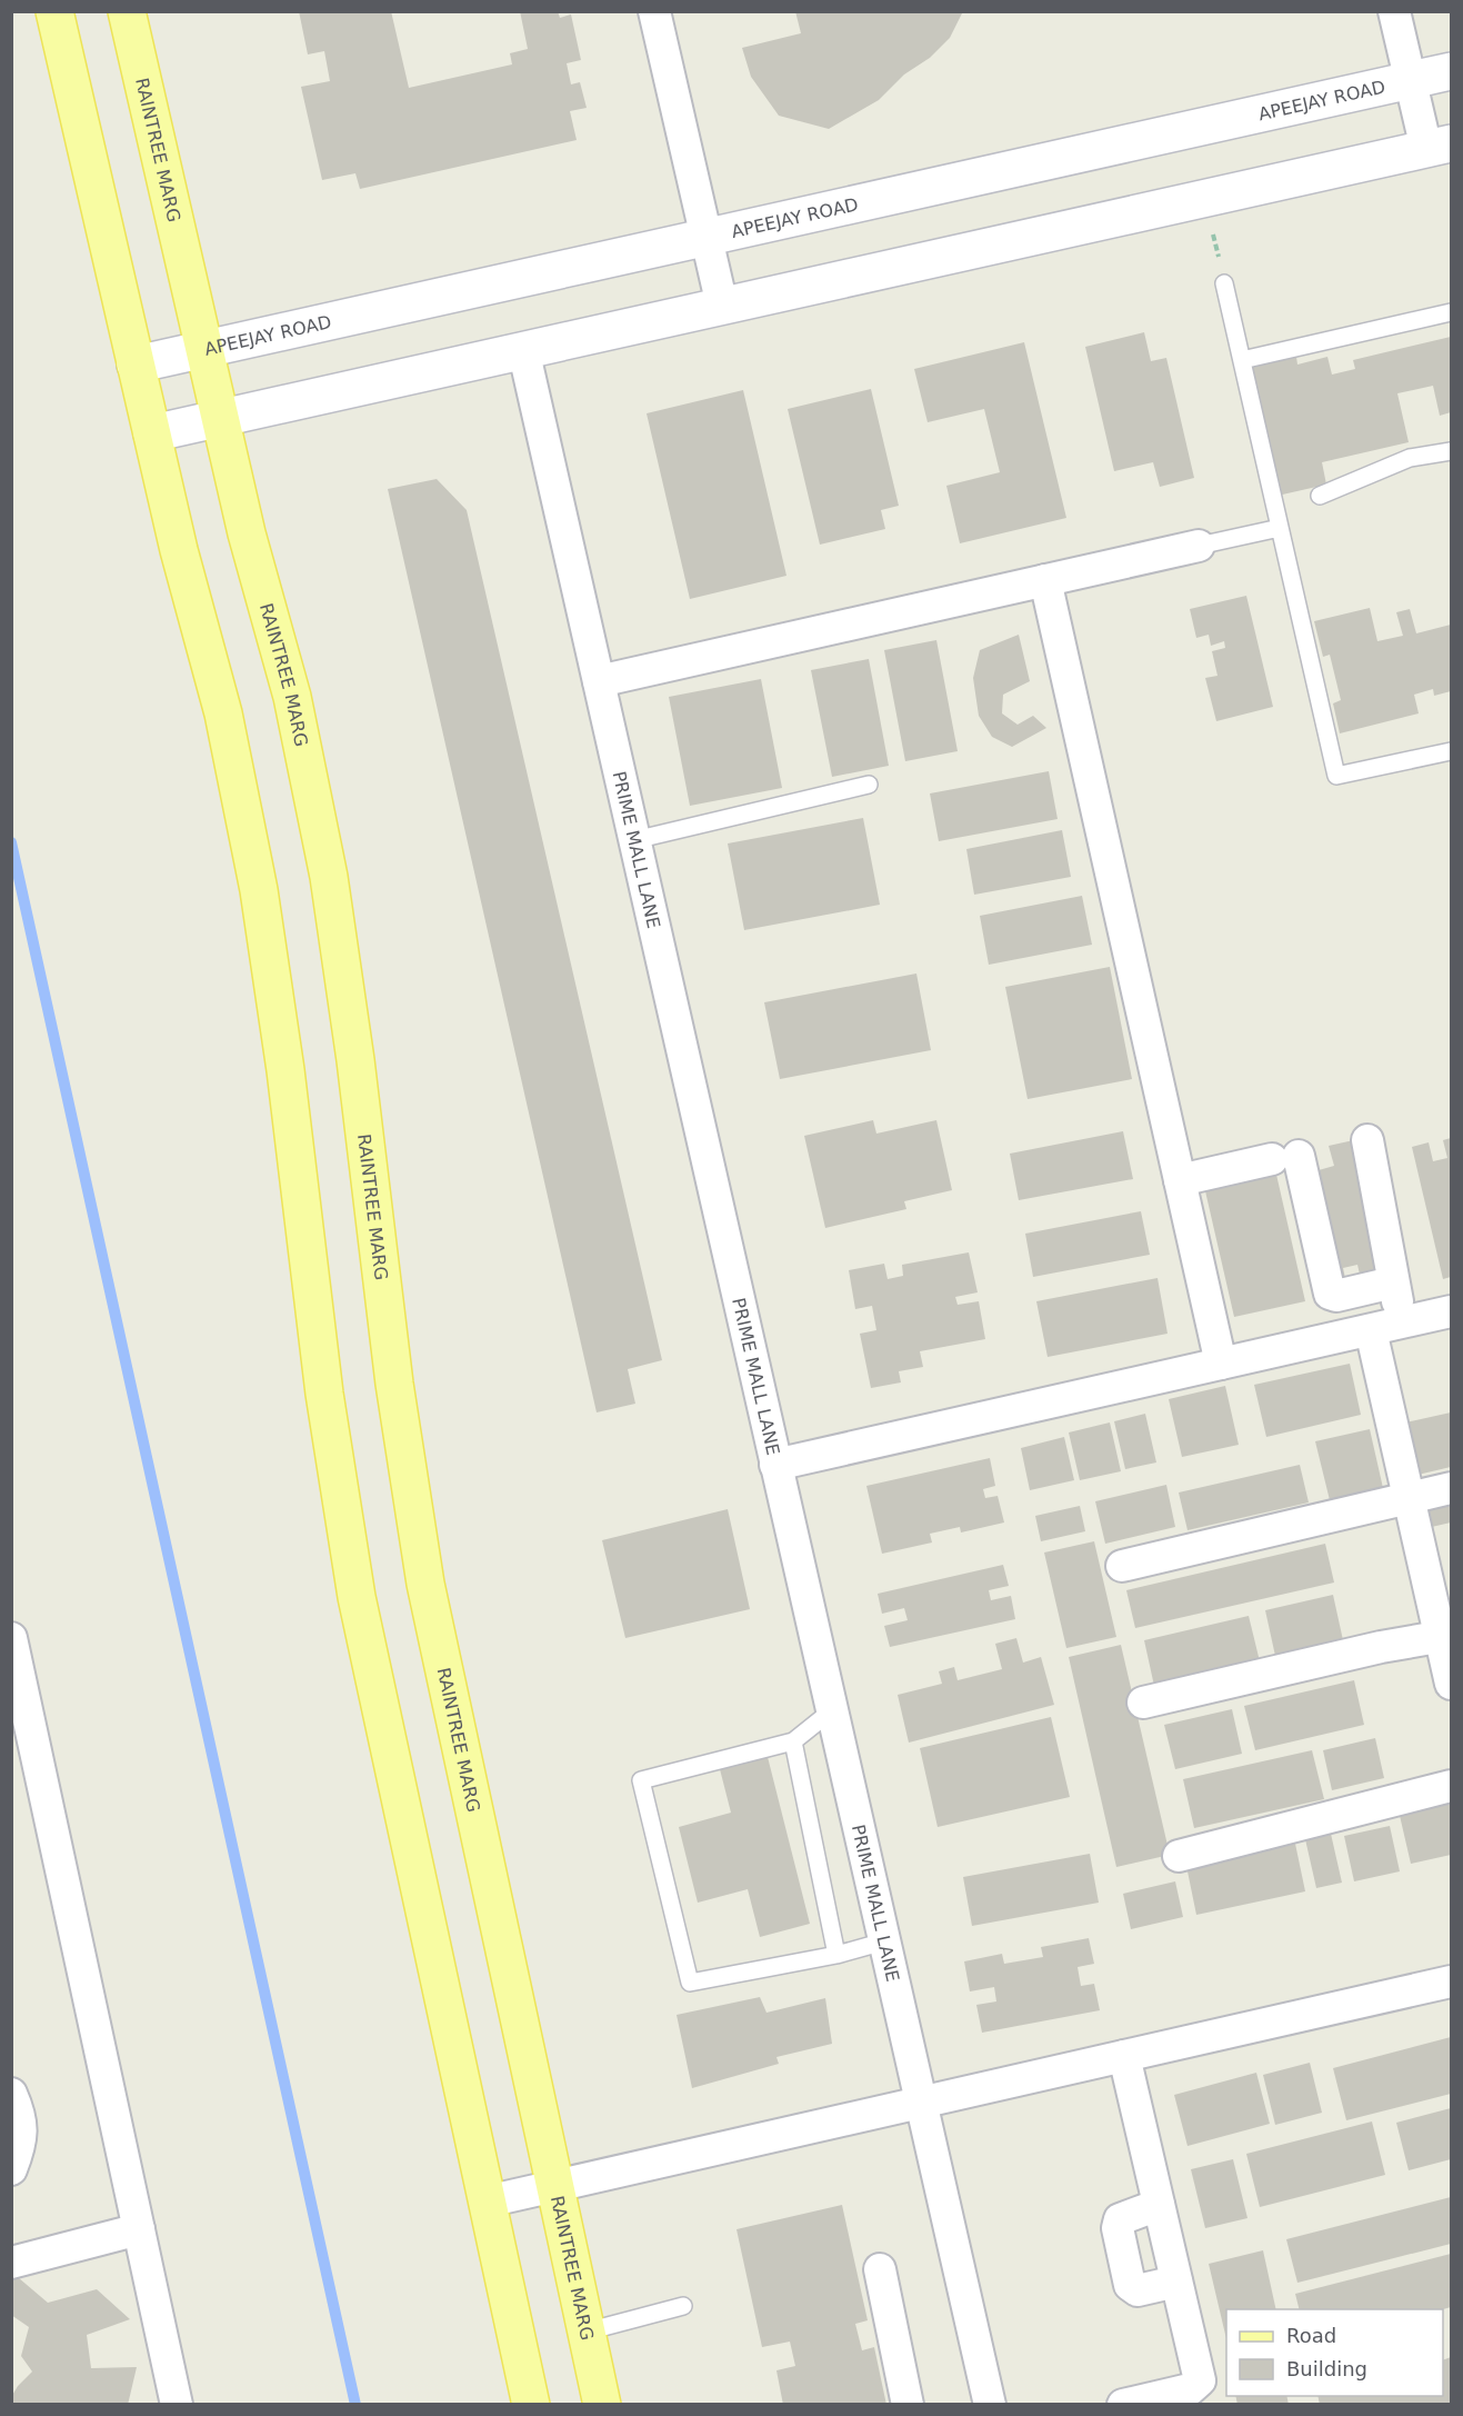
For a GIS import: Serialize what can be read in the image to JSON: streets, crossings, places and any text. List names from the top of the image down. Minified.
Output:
{"streets":{"main road":["APEEJAY ROAD","RAINTREE MARG"],"street":["PRIME MALL LANE"]},"crossings":[["APEEJAY ROAD","RAINTREE MARG"]],"legend":["Road","Building"]}
